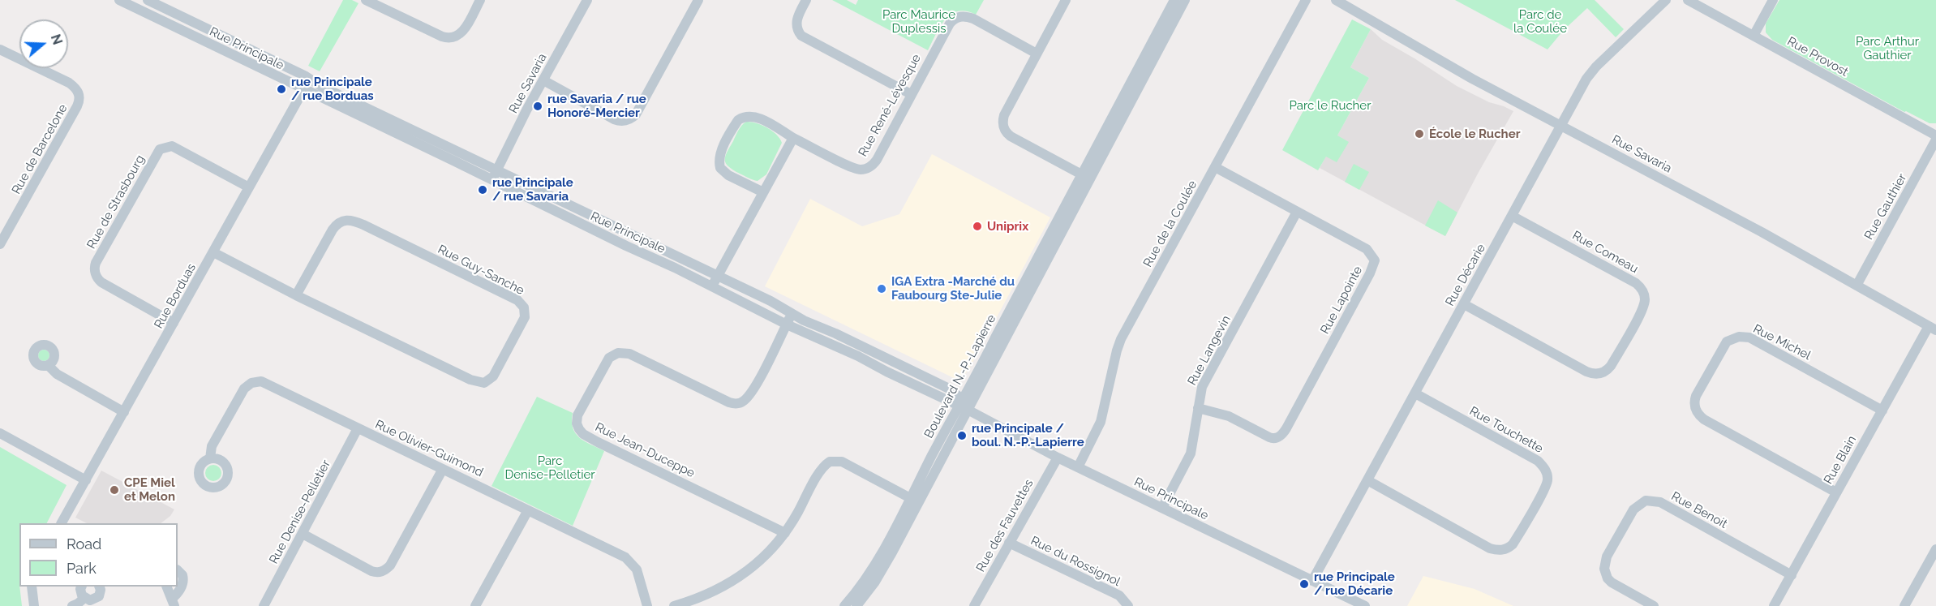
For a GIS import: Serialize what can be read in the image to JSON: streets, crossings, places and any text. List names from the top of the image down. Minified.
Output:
{"streets":{"street":["Rue Principale","Rue Provost","Rue Savaria","Rue René-Lévesque","Rue de Barcelone","Rue de Strasbourg","Rue Gauthier","Rue de la Coulée","Rue Comeau","Rue Guy-Sanche","Rue Décarie","Rue Borduas","Rue Lapointe","Rue Michel","Rue Langevin","Boulevard N.-P.-Lapierre","Rue Touchette","Rue Olivier-Guimond","Rue Jean-Duceppe","Rue Blain","Rue Benoit","Rue Denise-Pelletier","Rue des Fauvettes","Rue du Rossignol"]},"crossings":[["Rue Principale","Rue Savaria"],["Rue Principale","Rue de la Coulée"],["Rue Principale","Rue Décarie"],["Rue Principale","Rue Borduas"],["Rue Principale","Rue Langevin"],["Rue Principale","Boulevard N.-P.-Lapierre"],["Rue Principale","Rue Jean-Duceppe"],["Rue Principale","Rue des Fauvettes"],["Rue Savaria","Rue Gauthier"],["Rue Savaria","Rue Décarie"],["Rue Savaria","Rue Blain"],["Rue de Strasbourg","Rue Borduas"],["Rue de la Coulée","Rue Lapointe"],["Rue Comeau","Rue Décarie"],["Rue Guy-Sanche","Rue Borduas"],["Rue Décarie","Rue Touchette"],["Rue Lapointe","Rue Langevin"],["Rue Michel","Rue Blain"],["Rue Olivier-Guimond","Rue Denise-Pelletier"],["Rue Blain","Rue Benoit"],["Rue des Fauvettes","Rue du Rossignol"]],"parks":["Parc Maurice Duplessis","Parc de la Coulée","Parc Arthur Gauthier","Parc le Rucher","Parc Denise-Pelletier"],"places":["rue Principale / rue Borduas","rue Savaria / rue Honoré-Mercier","École le Rucher","rue Principale / rue Savaria","Uniprix","IGA Extra -Marché du Faubourg Ste-Julie","rue Principale / boul. N.-P.-Lapierre","CPE Miel et Melon","rue Principale / rue Décarie"],"legend":["Road","Park"],"north":"right"}
